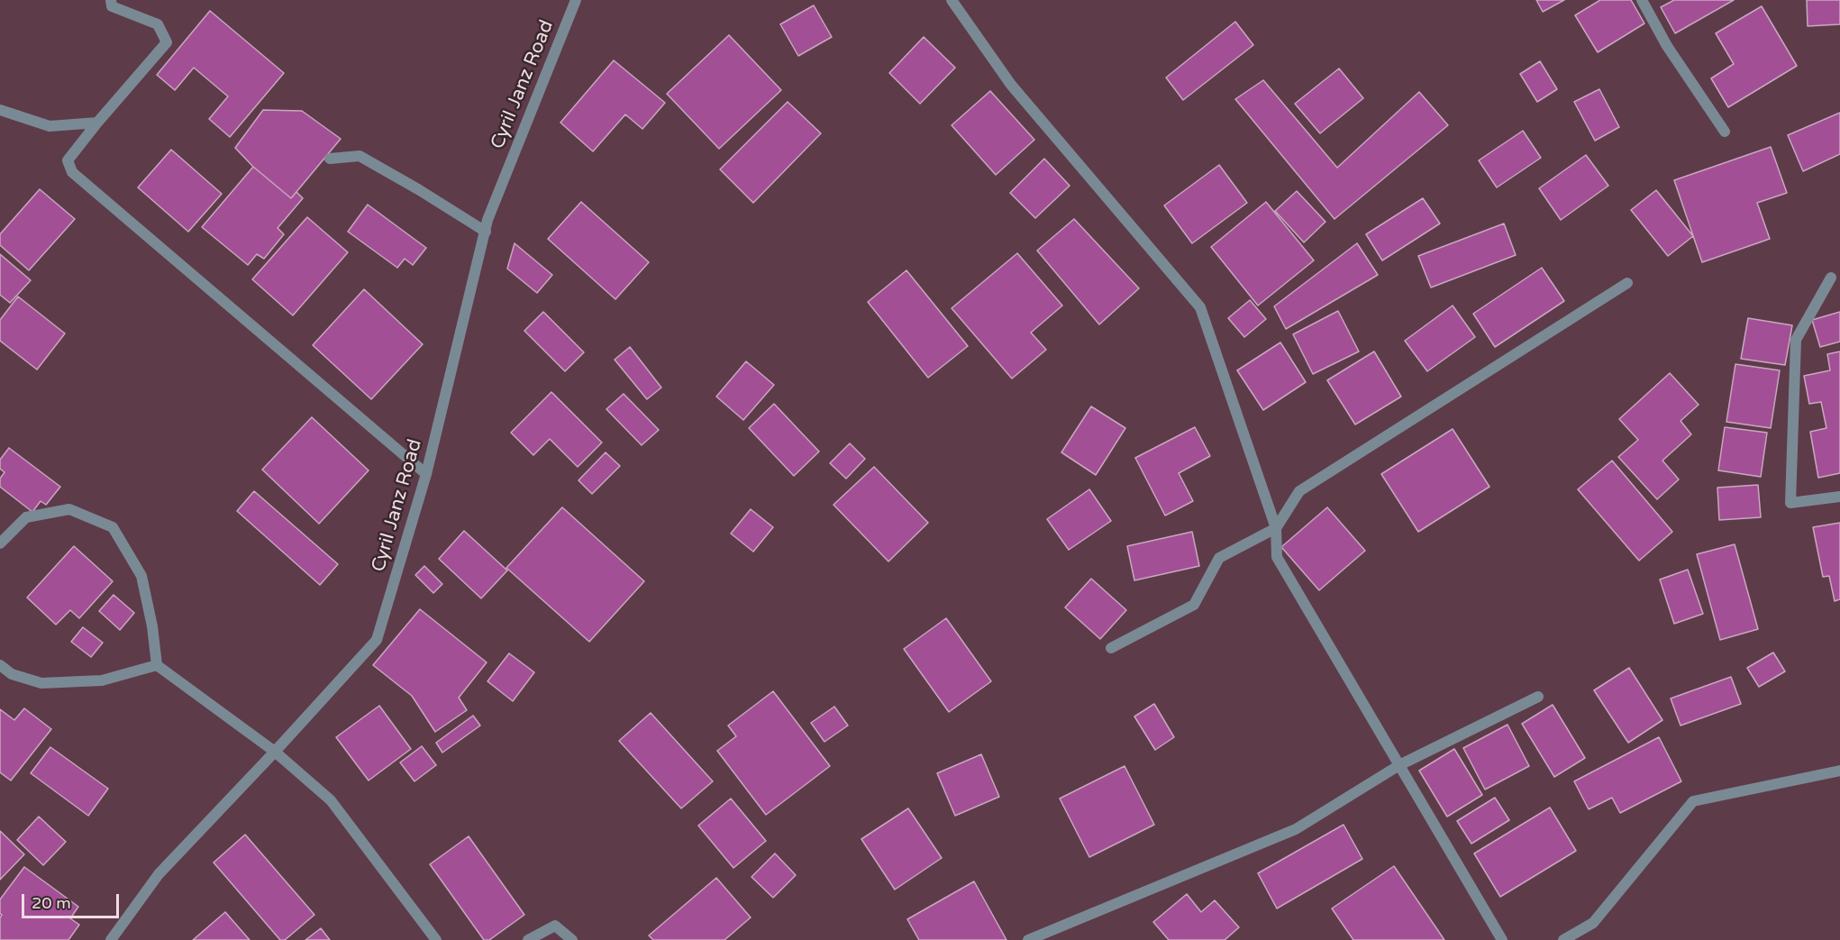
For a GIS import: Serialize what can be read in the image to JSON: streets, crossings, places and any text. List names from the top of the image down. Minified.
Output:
{"streets":{"street":["Cyril Janz Road"]},"scale_bar":"20 m"}
